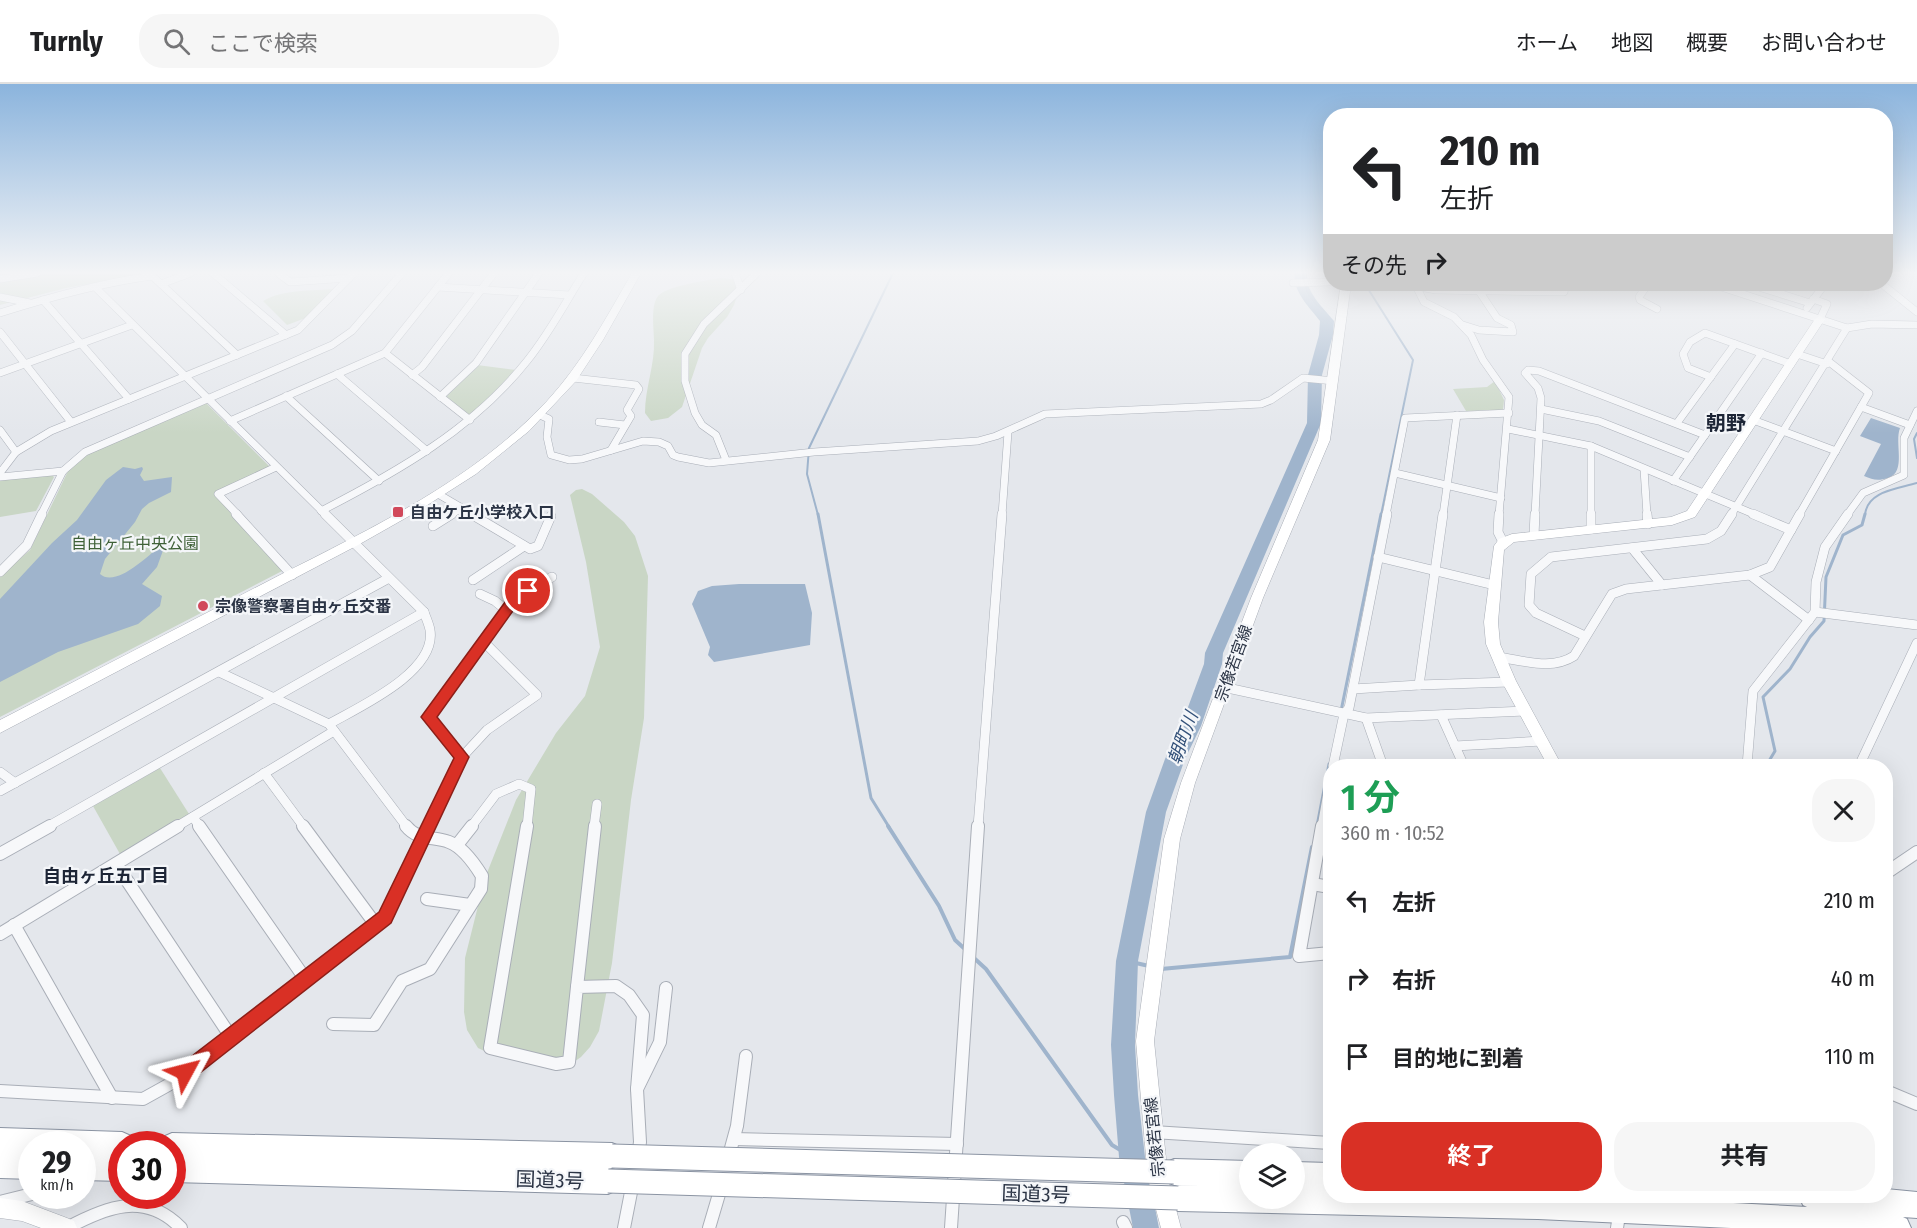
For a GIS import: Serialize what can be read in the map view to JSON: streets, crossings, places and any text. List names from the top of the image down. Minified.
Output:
{"streets":{"highway":["国道3号"],"street":["宗像若宮線"]},"districts":["朝野","自由ヶ丘五丁目"],"water":["朝町川"],"parks":["自由ヶ丘中央公園"],"places":{"transit":["自由ケ丘小学校入口"],"other":["宗像警察署自由ヶ丘交番"]},"page":{"header":"Turnly","search":"ここで検索","nav":["ホーム","地図","概要","お問い合わせ"],"turn":["210 m","左折"],"then":"その先","heading":["1 分","360 m · 10:52"],"list":[{"name":"左折","value":"210 m"},{"name":"右折","value":"40 m"},{"name":"目的地に到着","value":"110 m"}],"buttons":["終了","共有"],"speed":"29 km/h","limit":"30"}}
